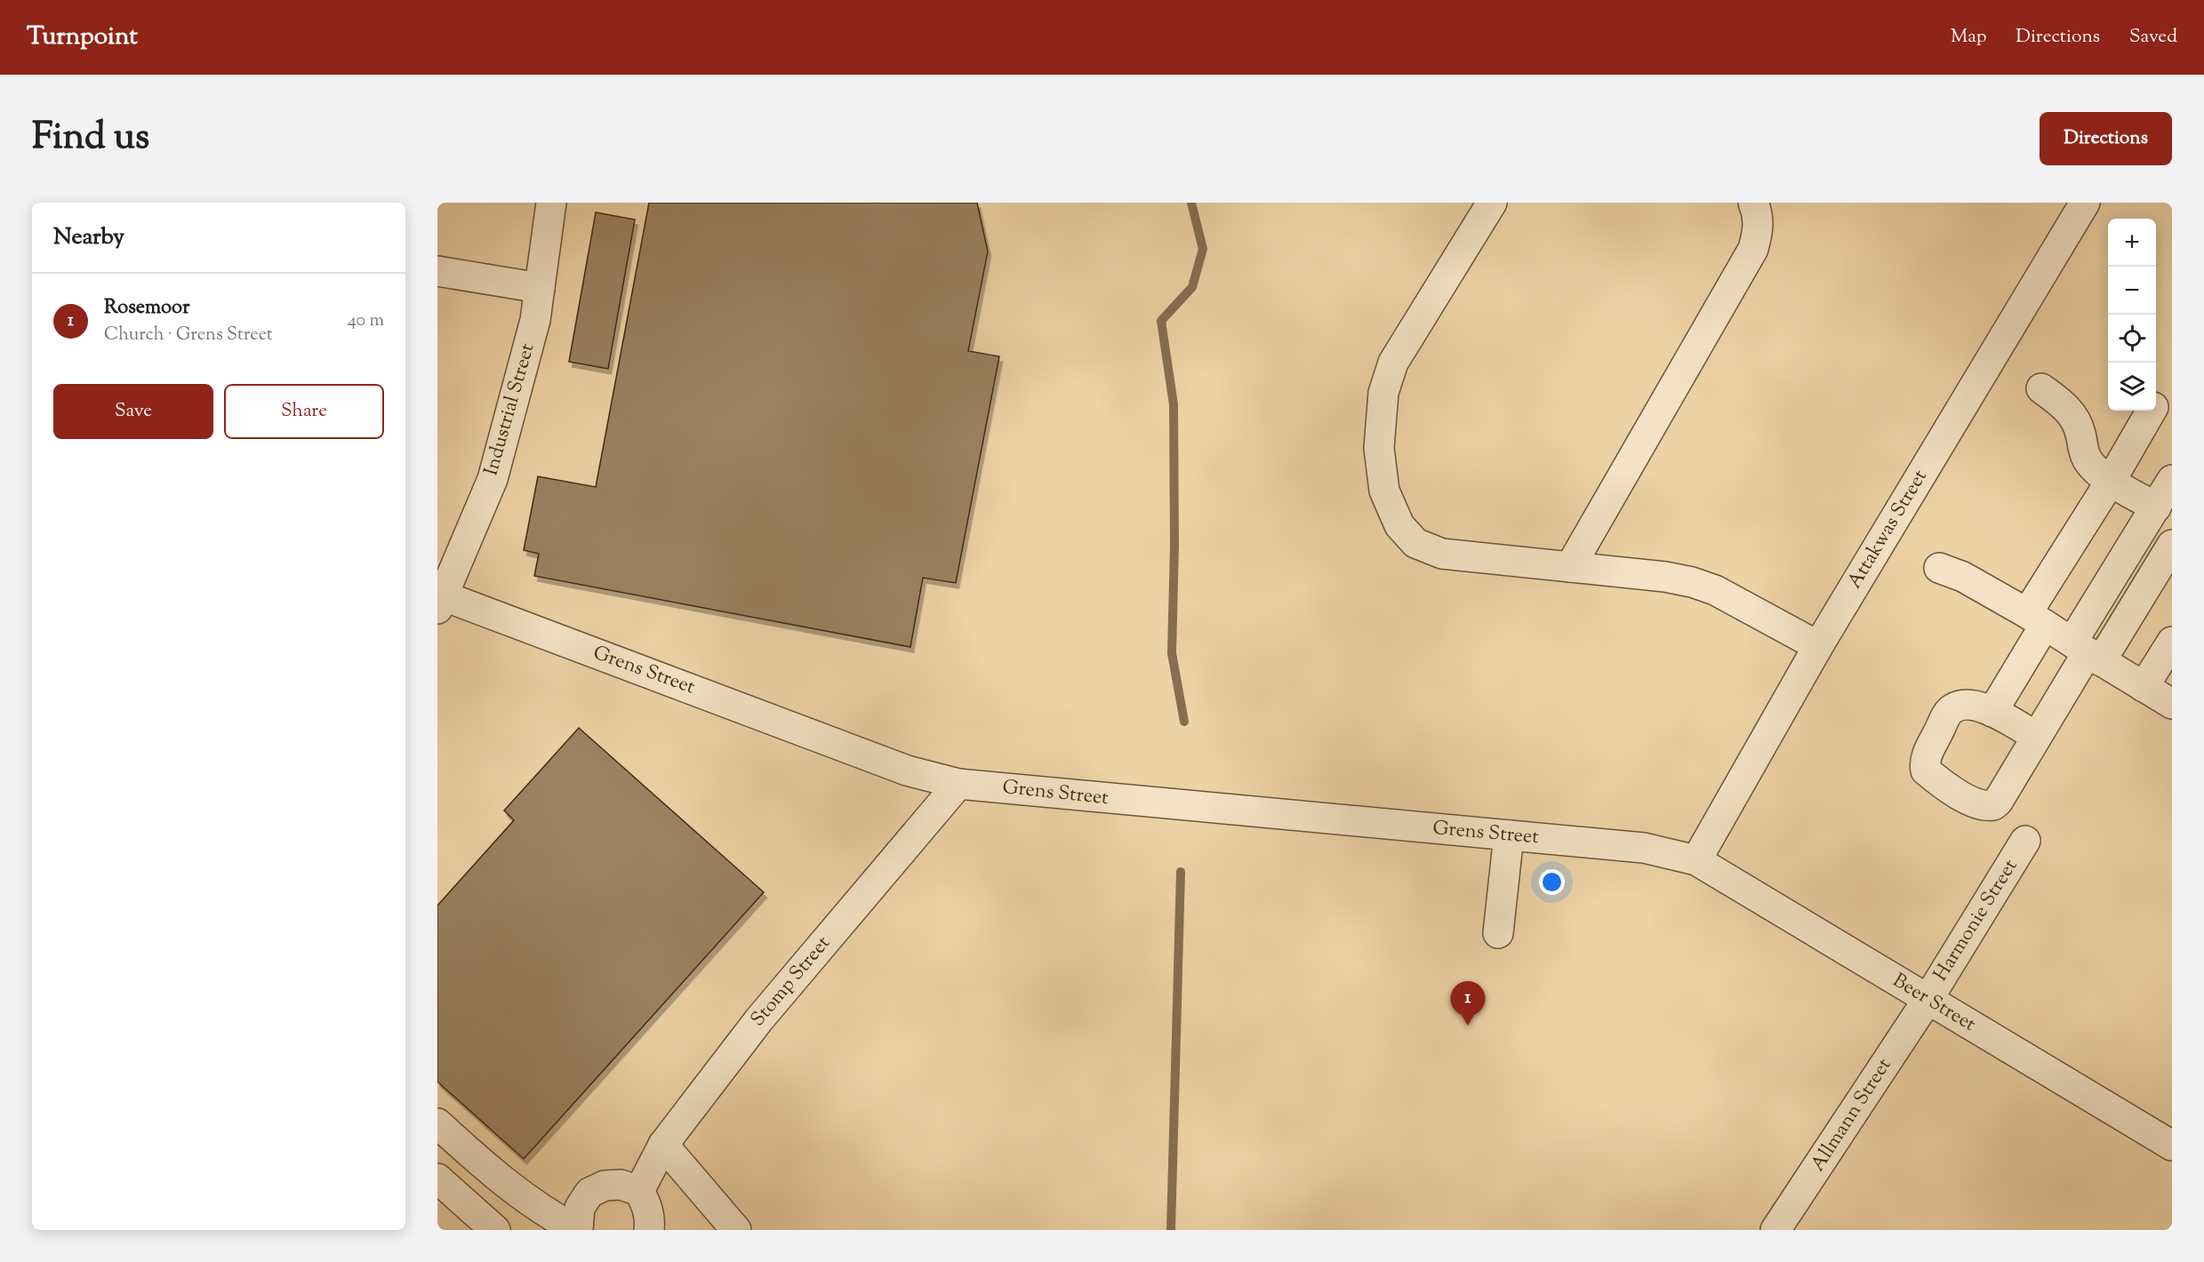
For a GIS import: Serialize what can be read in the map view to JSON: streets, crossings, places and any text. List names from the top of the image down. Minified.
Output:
{"streets":{"street":["Industrial Street","Attakwas Street","Grens Street","Harmonie Street","Stomp Street","Beer Street","Allmann Street"]},"crossings":[["Industrial Street","Grens Street"],["Attakwas Street","Grens Street"],["Attakwas Street","Beer Street"],["Grens Street","Stomp Street"],["Grens Street","Beer Street"],["Harmonie Street","Beer Street"],["Harmonie Street","Allmann Street"],["Beer Street","Allmann Street"]],"page":{"header":"Turnpoint","nav":["Map","Directions","Saved"],"title":"Find us","buttons":["Directions",["Save","Share"]],"heading":"Nearby","map_buttons":["+","−"],"list":[{"mark":"1","name":"Rosemoor","note":"Church · Grens Street","value":"40 m"}],"pins":"1"}}
